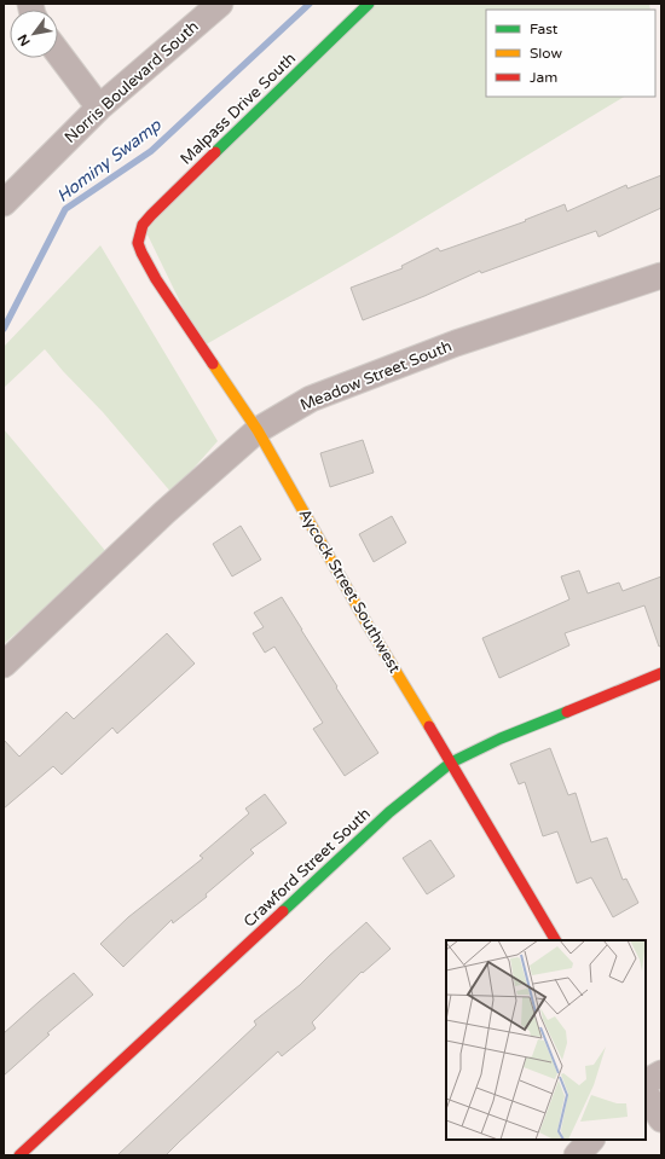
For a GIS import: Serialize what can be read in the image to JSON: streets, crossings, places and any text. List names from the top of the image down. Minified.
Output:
{"streets":{"street":["Norris Boulevard South","Malpass Drive South","Meadow Street South","Aycock Street Southwest","Crawford Street South"]},"crossings":[["Malpass Drive South","Aycock Street Southwest"],["Meadow Street South","Aycock Street Southwest"],["Aycock Street Southwest","Crawford Street South"]],"water":["Hominy Swamp"],"legend":["Fast","Slow","Jam"],"north":"bottom left"}
